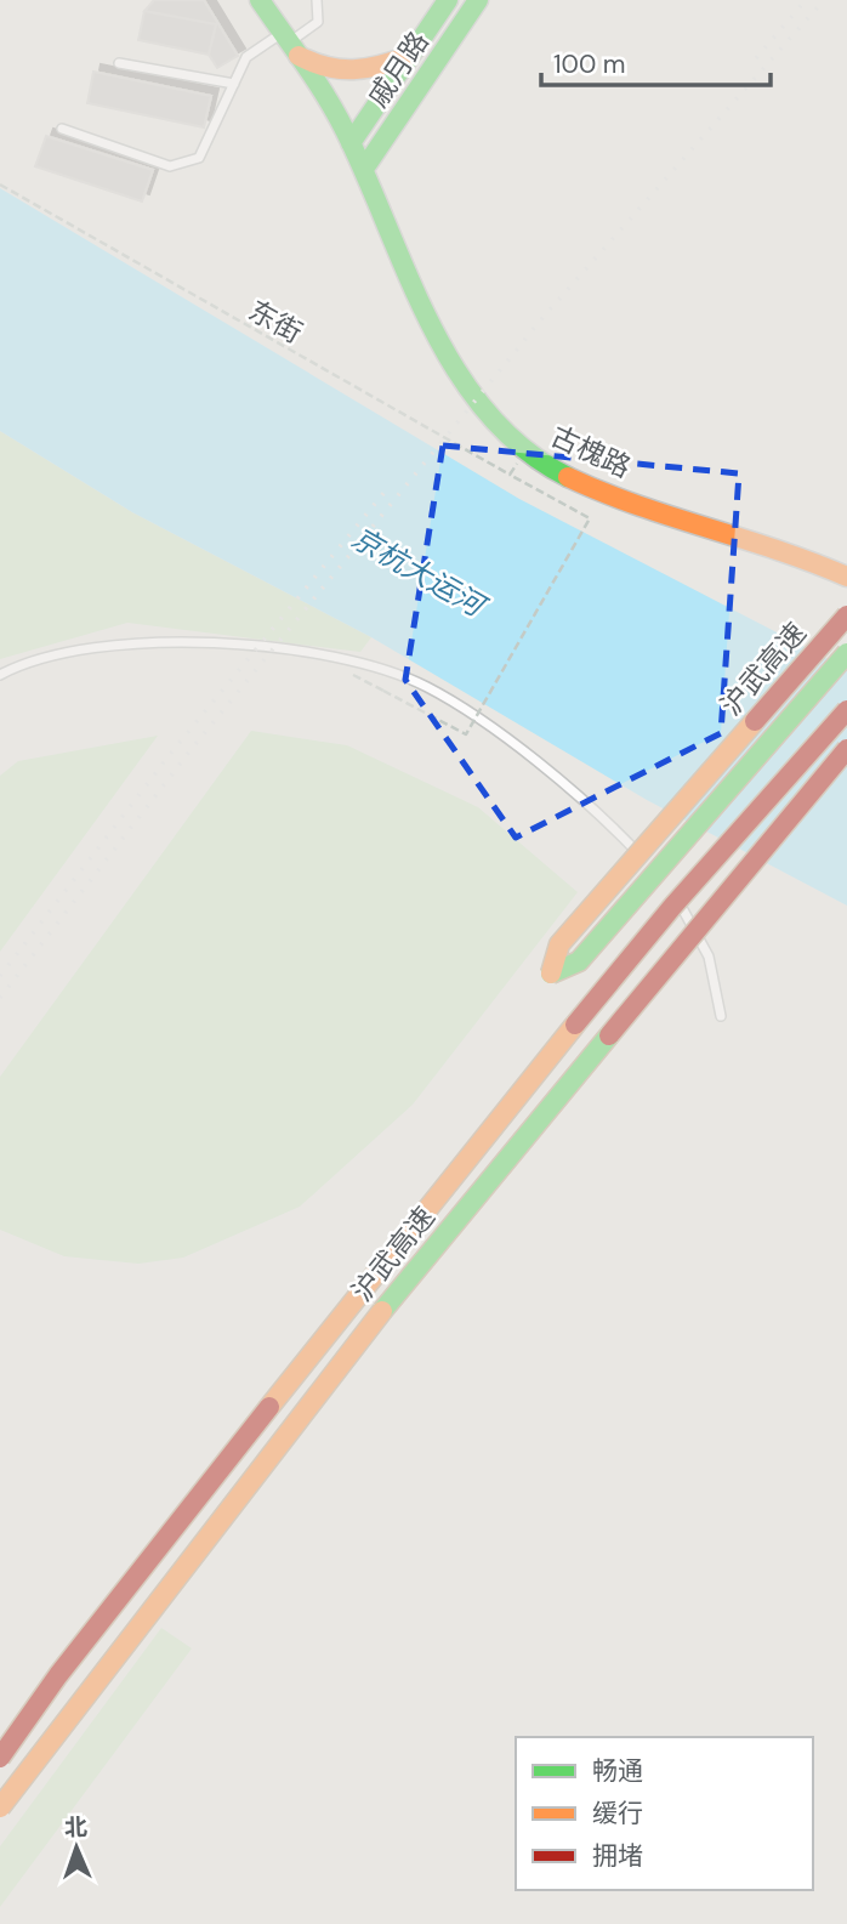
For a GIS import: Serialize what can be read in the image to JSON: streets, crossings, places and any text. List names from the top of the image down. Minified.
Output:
{"streets":{"main road":["戚月路","古槐路","沪武高速"],"path":["东街"]},"crossings":[["戚月路","古槐路"]],"water":["京杭大运河"],"legend":["畅通","缓行","拥堵"],"scale_bar":"100 m","north":"top"}
